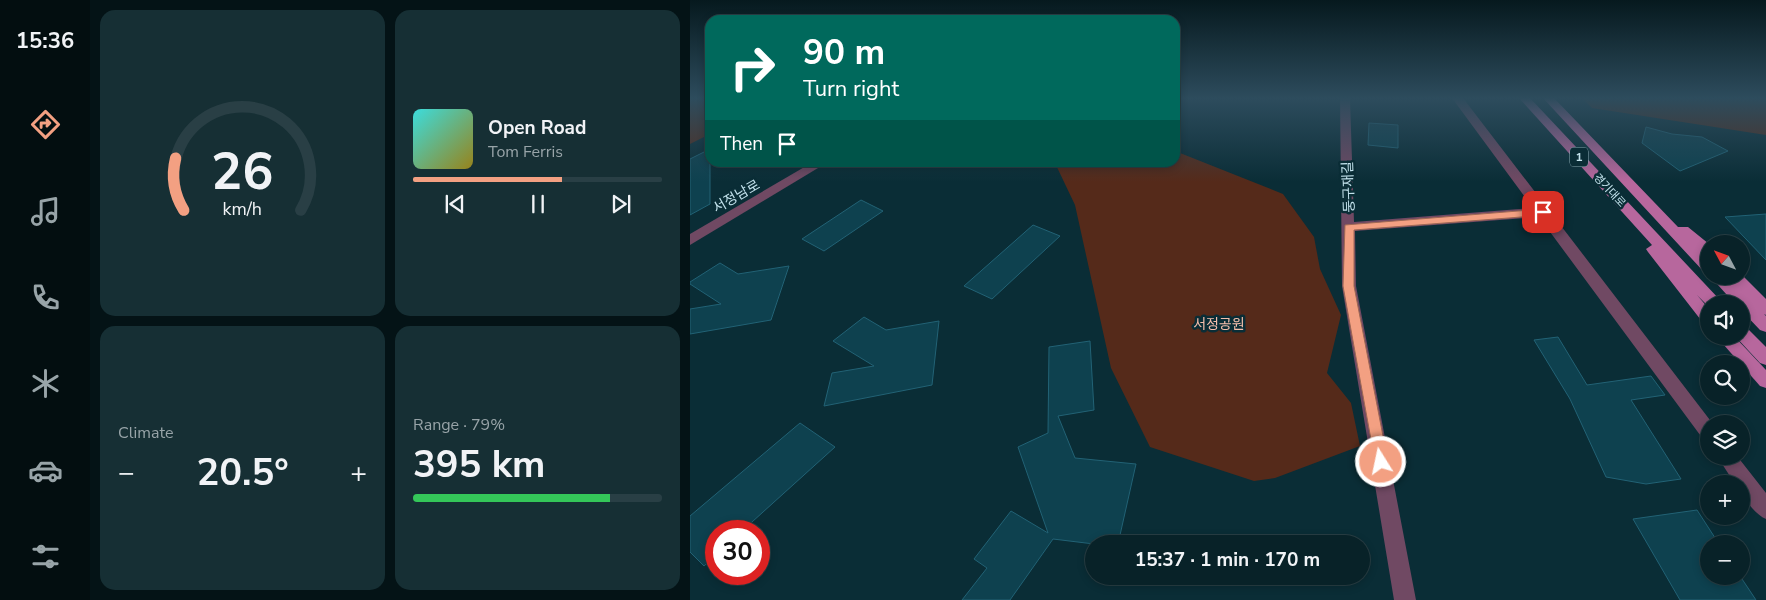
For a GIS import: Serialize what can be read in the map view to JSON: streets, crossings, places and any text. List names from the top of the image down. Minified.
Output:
{"streets":{"main road":["1","경기대로"],"street":["둥구재길","서정남로"]},"parks":["서정공원"],"north":"top left","page":{"tabs":"15:36","turn":["90 m","Turn right"],"song":["Open Road","Tom Ferris"],"then":"Then","map_buttons":["+","−"],"tile":["Climate",["Range · 79%","395 km"]],"heat":["−","20.5°","+"],"limit":"30","trip":"15:37 · 1 min · 170 m","gauge":["26","km/h"]}}
